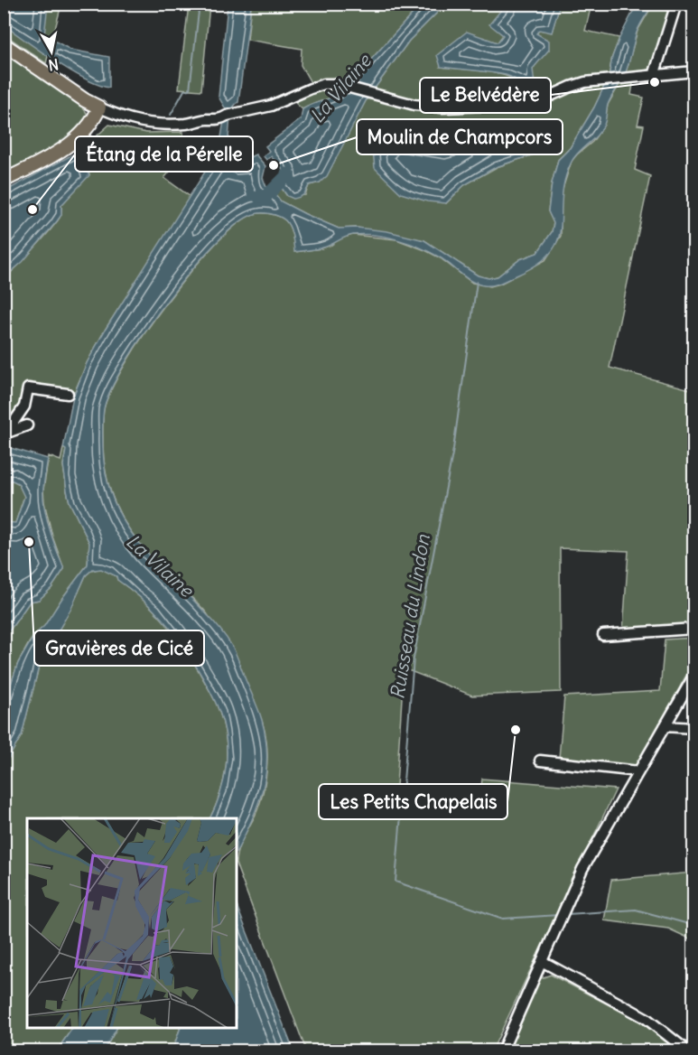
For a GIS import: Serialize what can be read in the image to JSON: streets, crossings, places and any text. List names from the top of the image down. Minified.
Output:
{"water":["La Vilaine","Ruisseau du Lindon"],"places":["Le Belvédère","Moulin de Champcors","Étang de la Pérelle","Gravières de Cicé","Les Petits Chapelais"],"north":"bottom"}
